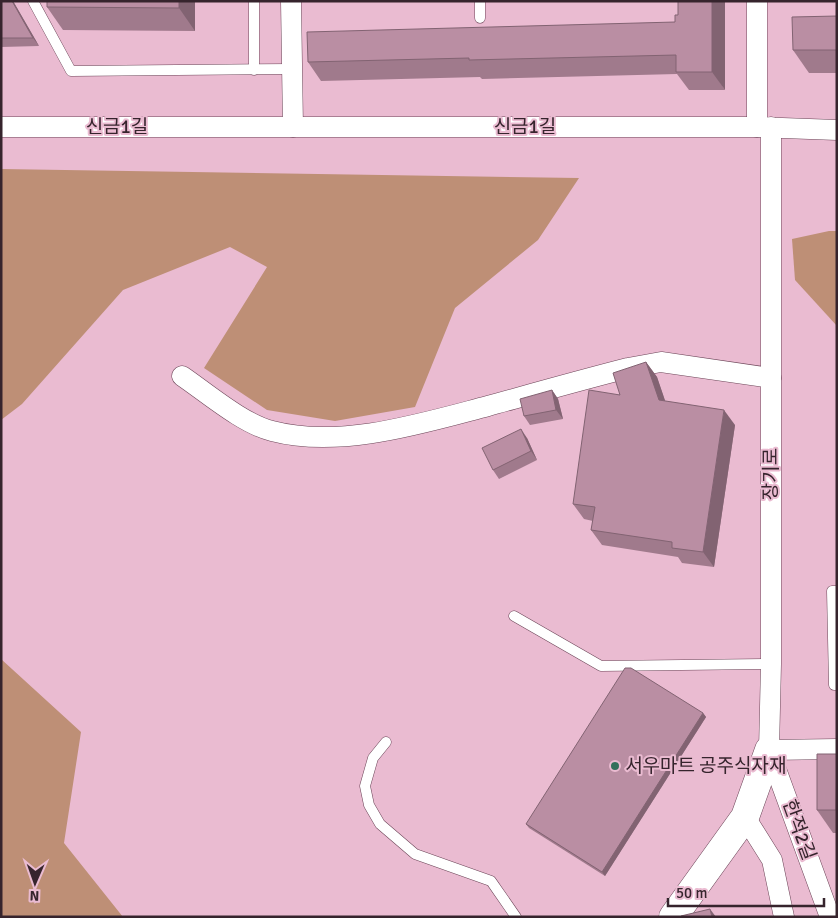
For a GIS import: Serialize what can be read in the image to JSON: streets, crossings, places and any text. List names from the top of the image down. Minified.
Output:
{"streets":{"street":["신금1길","장기로","한적2길"]},"crossings":[["신금1길","장기로"],["장기로","한적2길"]],"places":["서우마트 공주식자재"],"scale_bar":"50 m","north":"bottom"}
